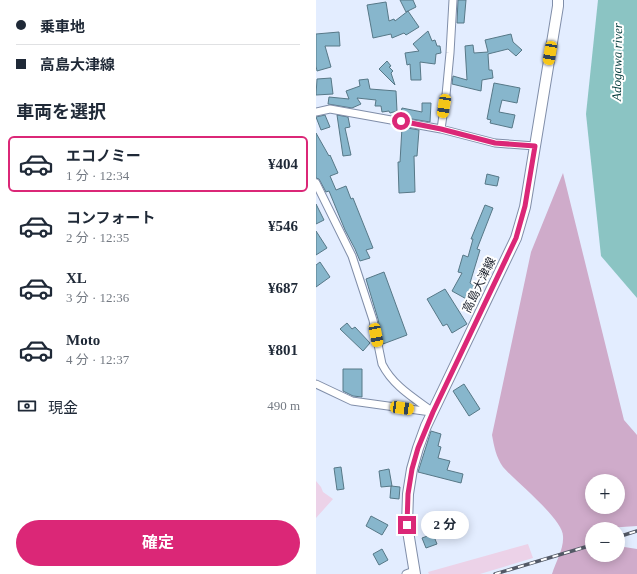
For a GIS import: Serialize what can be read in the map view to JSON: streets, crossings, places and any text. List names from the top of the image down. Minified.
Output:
{"streets":{"main road":["高島大津線"]},"water":["Adogawa river"],"page":{"banner":["乗車地","高島大津線"],"heading":"車両を選択","list":[{"name":"エコノミー","note":"1 分 · 12:34","value":"¥404"},{"name":"コンフォート","note":"2 分 · 12:35","value":"¥546"},{"name":"XL","note":"3 分 · 12:36","value":"¥687"},{"name":"Moto","note":"4 分 · 12:37","value":"¥801"}],"pay":["現金","490 m"],"map_buttons":["+","−"],"bubble":"2 分","buttons":"確定"}}
